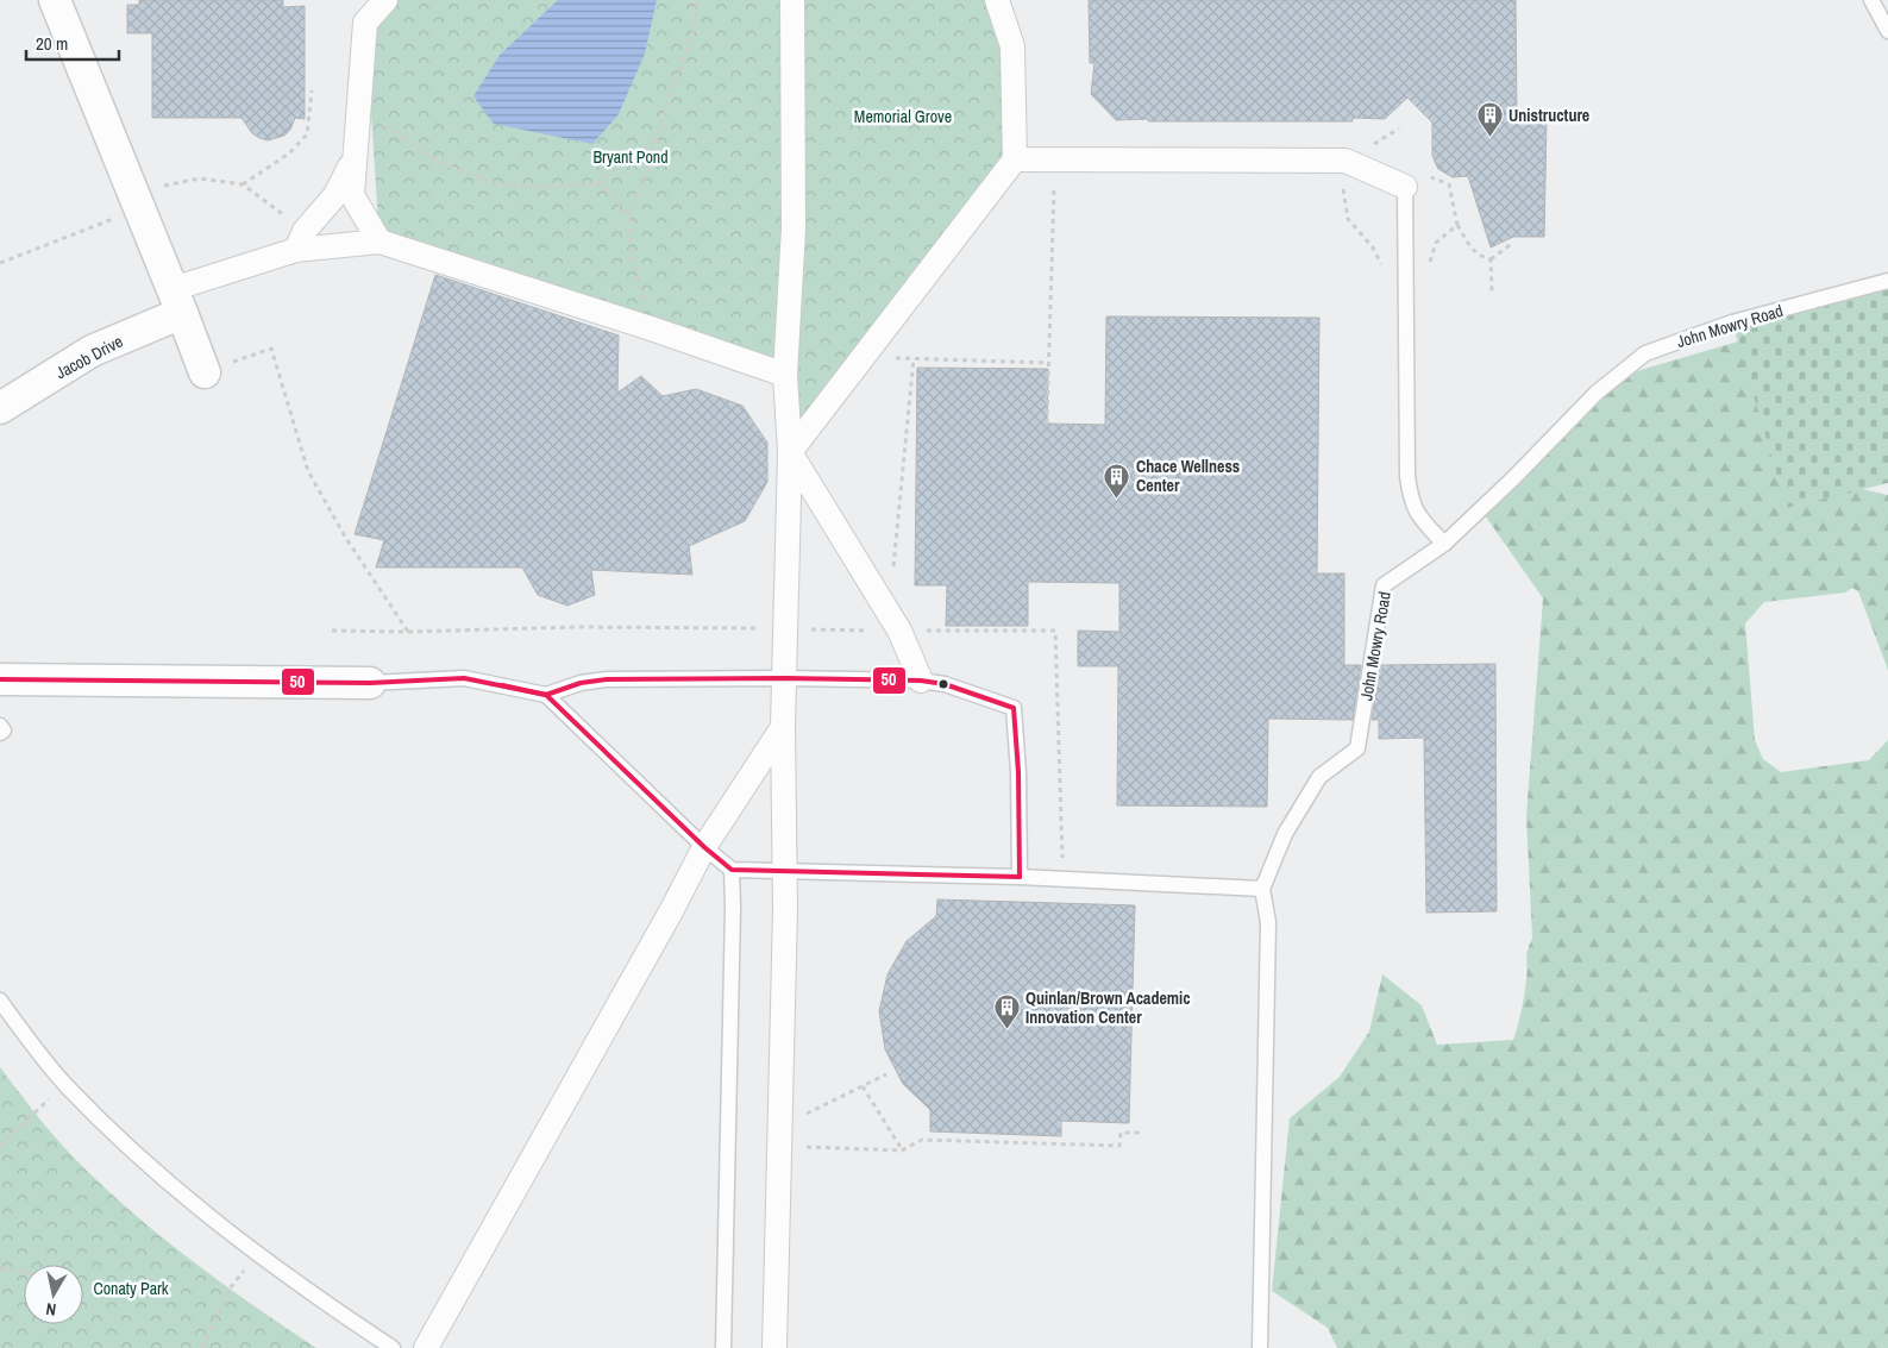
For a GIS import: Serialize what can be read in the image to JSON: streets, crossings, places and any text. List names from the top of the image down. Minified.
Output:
{"streets":{"street":["Jacob Drive"],"lane":["John Mowry Road"]},"parks":["Memorial Grove","Bryant Pond","Conaty Park"],"places":{"building":["Unistructure","Chace Wellness Center","Quinlan/Brown Academic Innovation Center"]},"lines":["transit line 50"],"scale_bar":"20 m","north":"bottom"}
